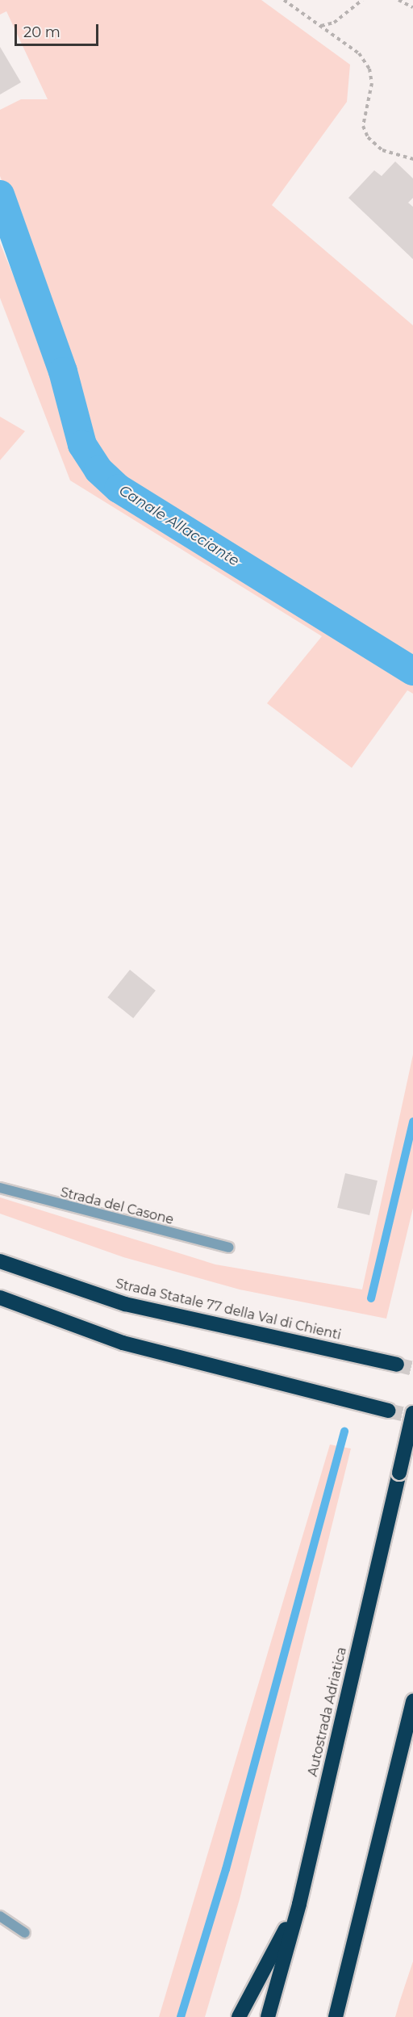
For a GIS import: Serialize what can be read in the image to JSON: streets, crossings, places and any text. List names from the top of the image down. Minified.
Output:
{"streets":{"highway":["Strada Statale 77 della Val di Chienti","Autostrada Adriatica"],"street":["Strada del Casone"]},"water":["Canale Allacciante"],"scale_bar":"20 m"}
